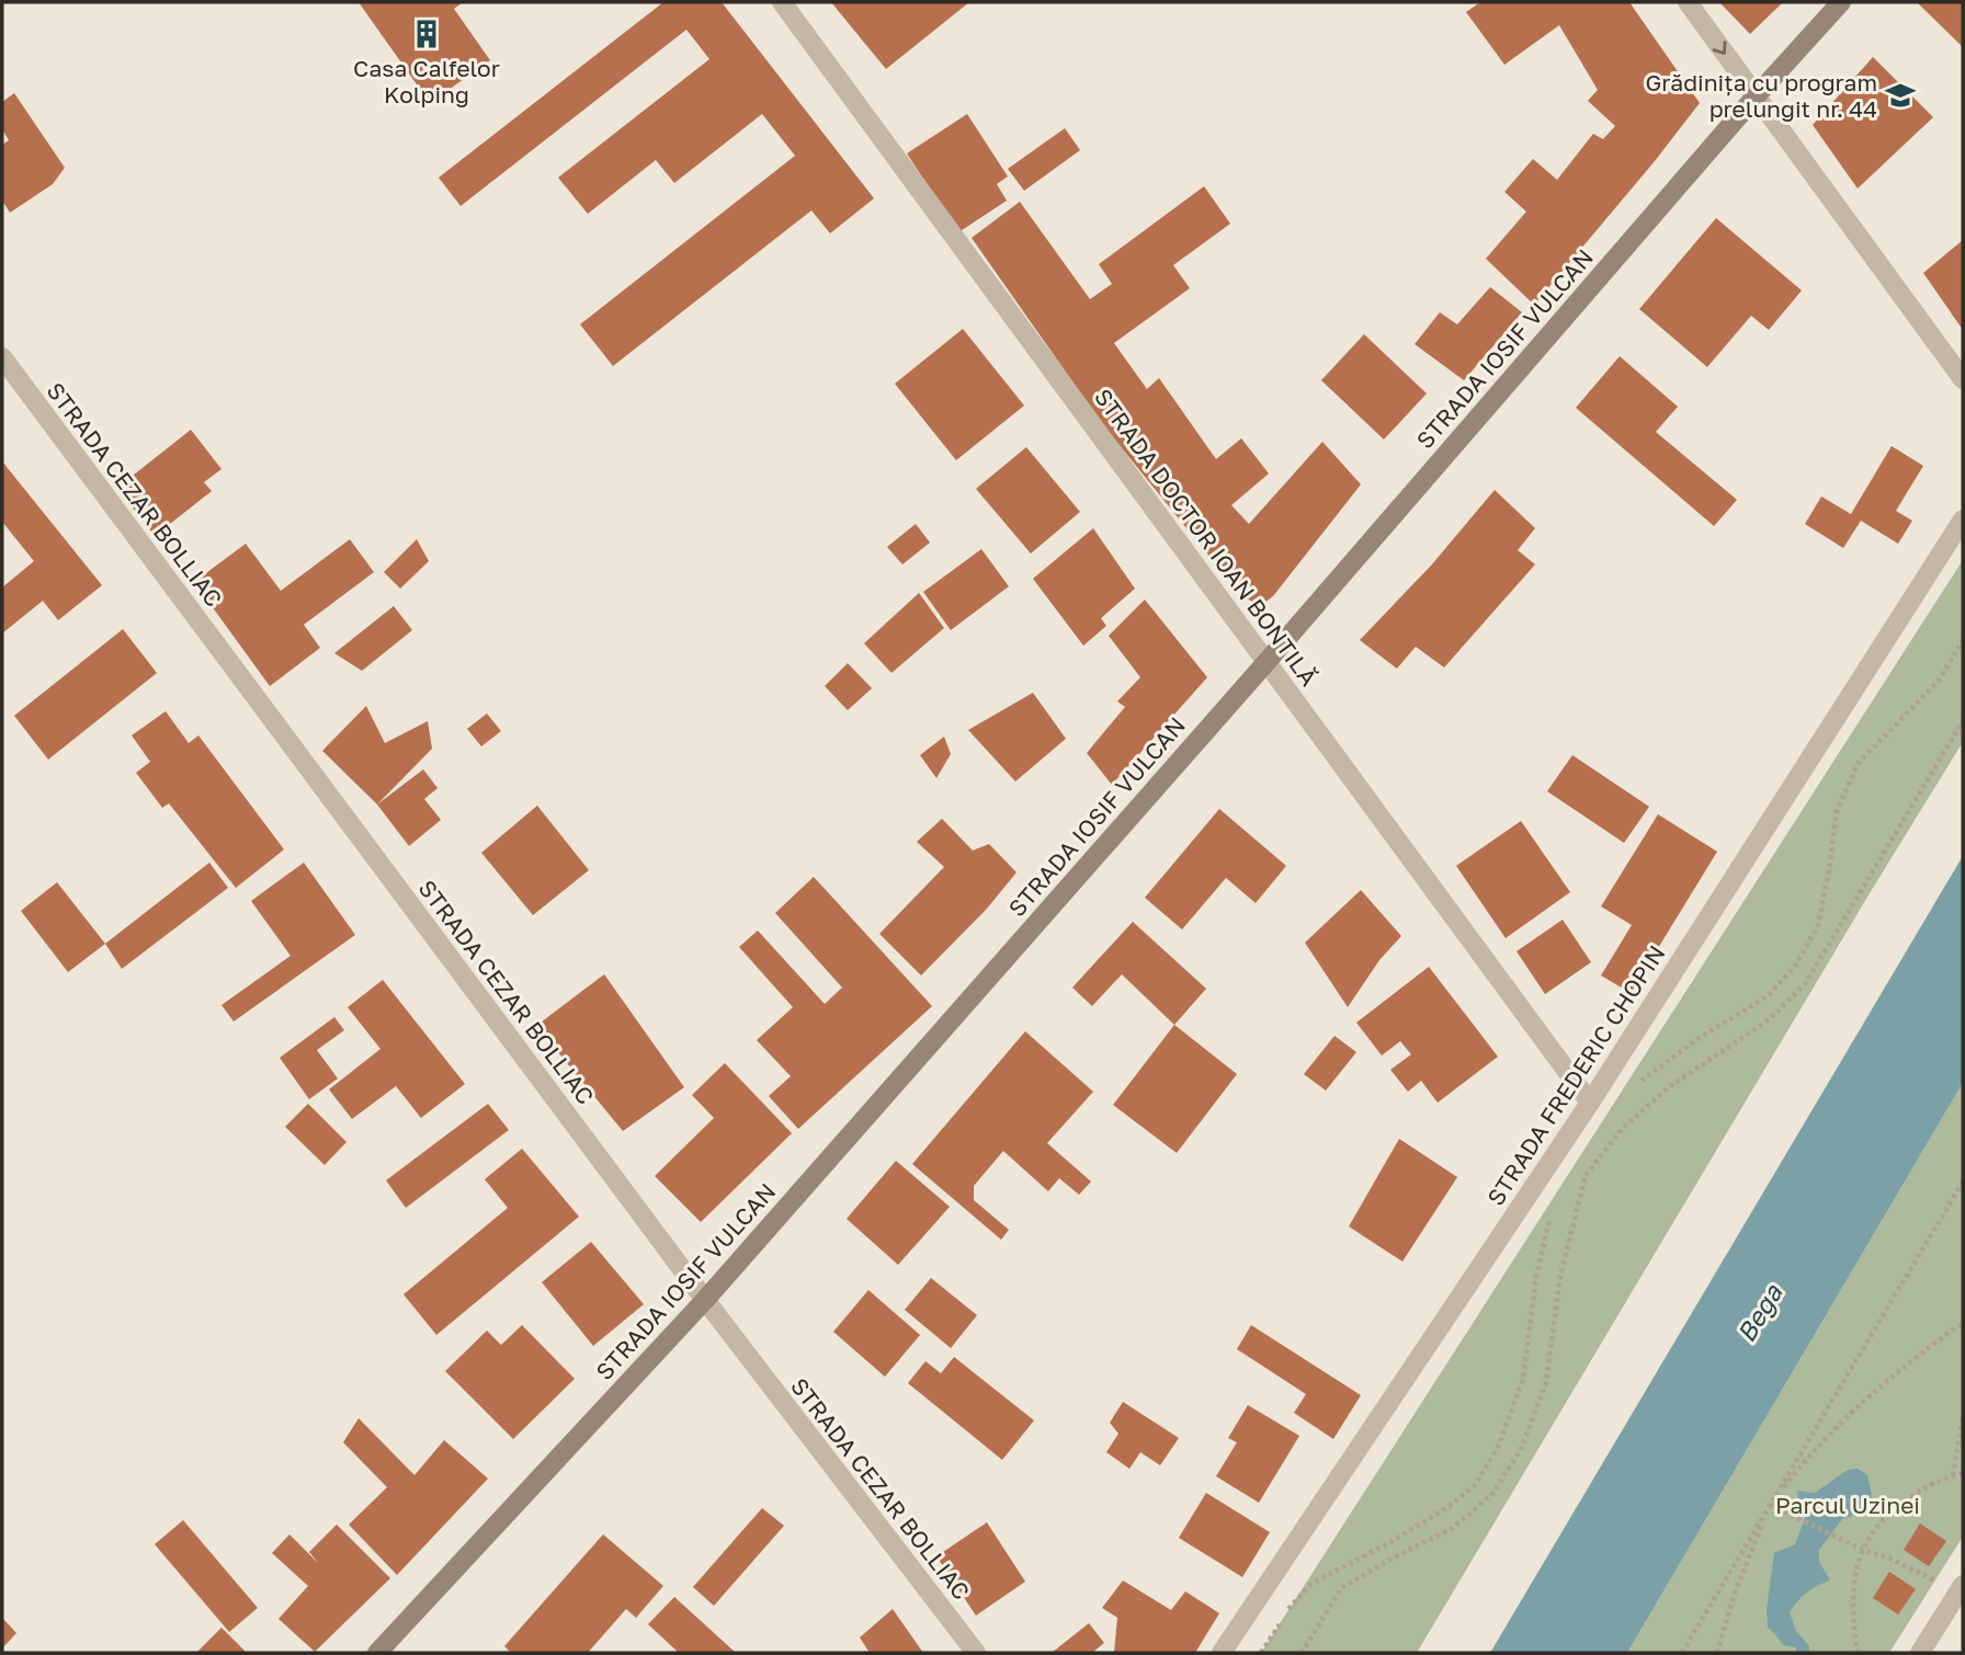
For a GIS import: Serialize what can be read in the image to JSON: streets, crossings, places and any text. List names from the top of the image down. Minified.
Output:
{"streets":{"street":["STRADA IOSIF VULCAN","STRADA CEZAR BOLLIAC","STRADA DOCTOR IOAN BONTILĂ","STRADA FREDERIC CHOPIN"]},"crossings":[["STRADA IOSIF VULCAN","STRADA CEZAR BOLLIAC"],["STRADA IOSIF VULCAN","STRADA DOCTOR IOAN BONTILĂ"],["STRADA DOCTOR IOAN BONTILĂ","STRADA FREDERIC CHOPIN"]],"water":["Bega"],"parks":["Parcul Uzinei"],"places":{"building":["Casa Calfelor Kolping"],"school or university":["Grădinița cu program prelungit nr. 44"]}}
